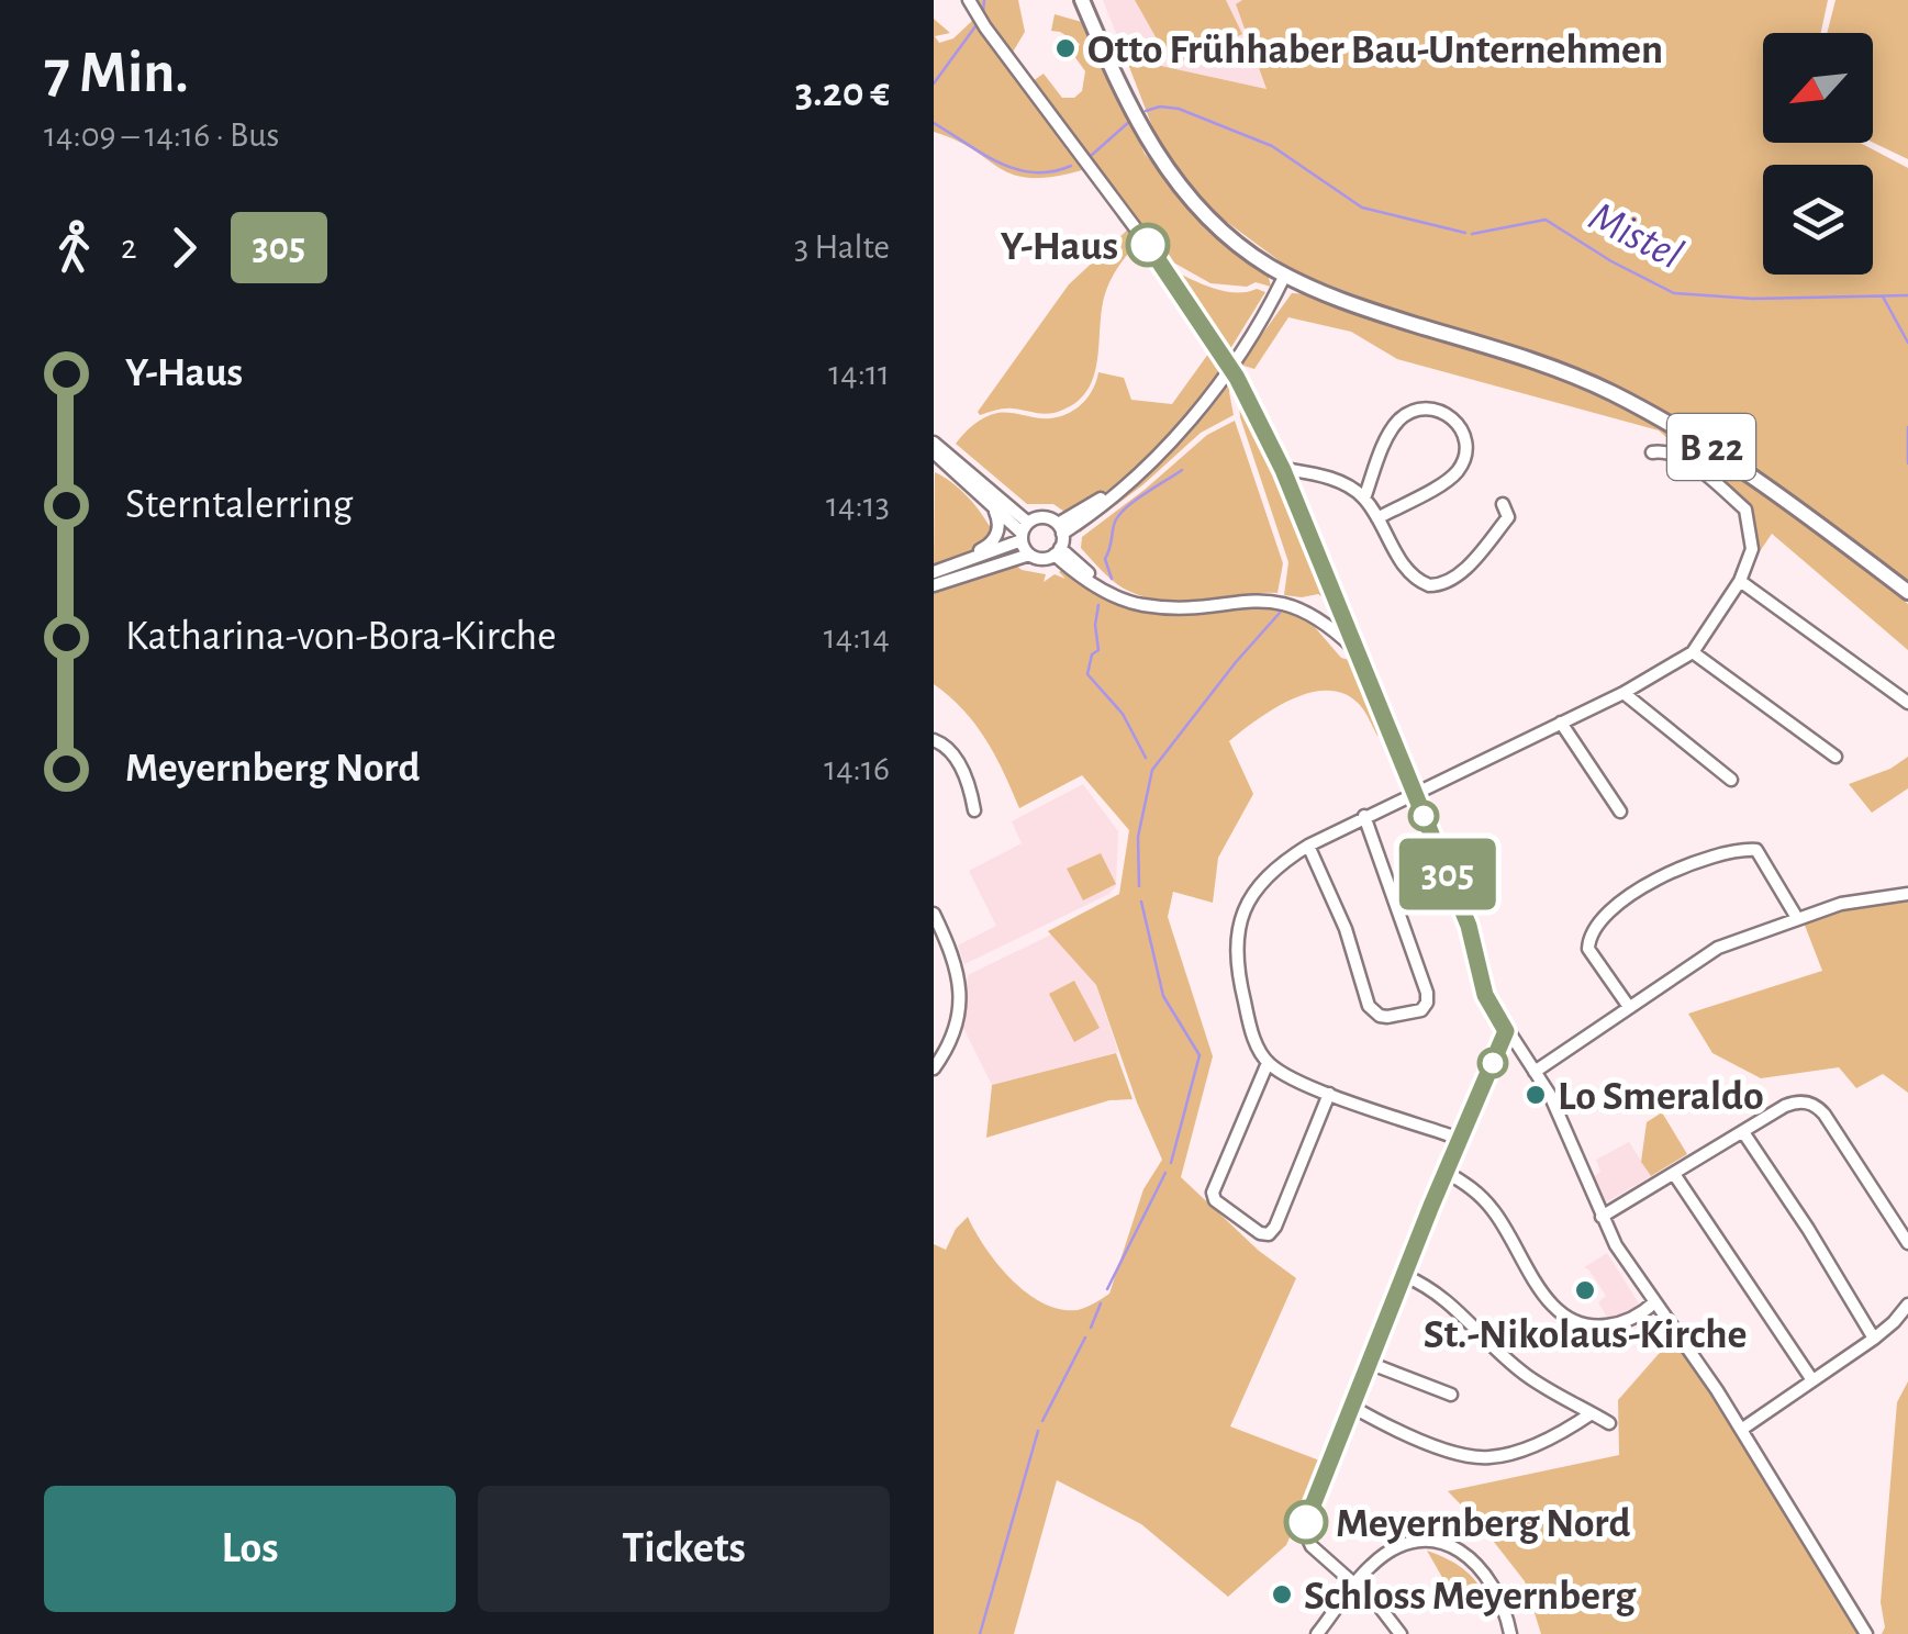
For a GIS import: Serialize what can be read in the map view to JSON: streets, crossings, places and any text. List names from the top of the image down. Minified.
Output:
{"streets":{"main road":["B 22"]},"water":["Mistel"],"places":["Otto Frühhaber Bau-Unternehmen","Y-Haus","Lo Smeraldo","St.-Nikolaus-Kirche","Meyernberg Nord","Schloss Meyernberg"],"lines":["bus line 305"],"north":"bottom left","page":{"heading":["7 Min.","14:09 – 14:16 · Bus","3.20 €"],"on_map":"305","legs":["2","305","3 Halte"],"list":[{"name":"Y-Haus","value":"14:11"},{"name":"Sterntalerring","value":"14:13"},{"name":"Katharina-von-Bora-Kirche","value":"14:14"},{"name":"Meyernberg Nord","value":"14:16"}],"buttons":["Los","Tickets"]}}
